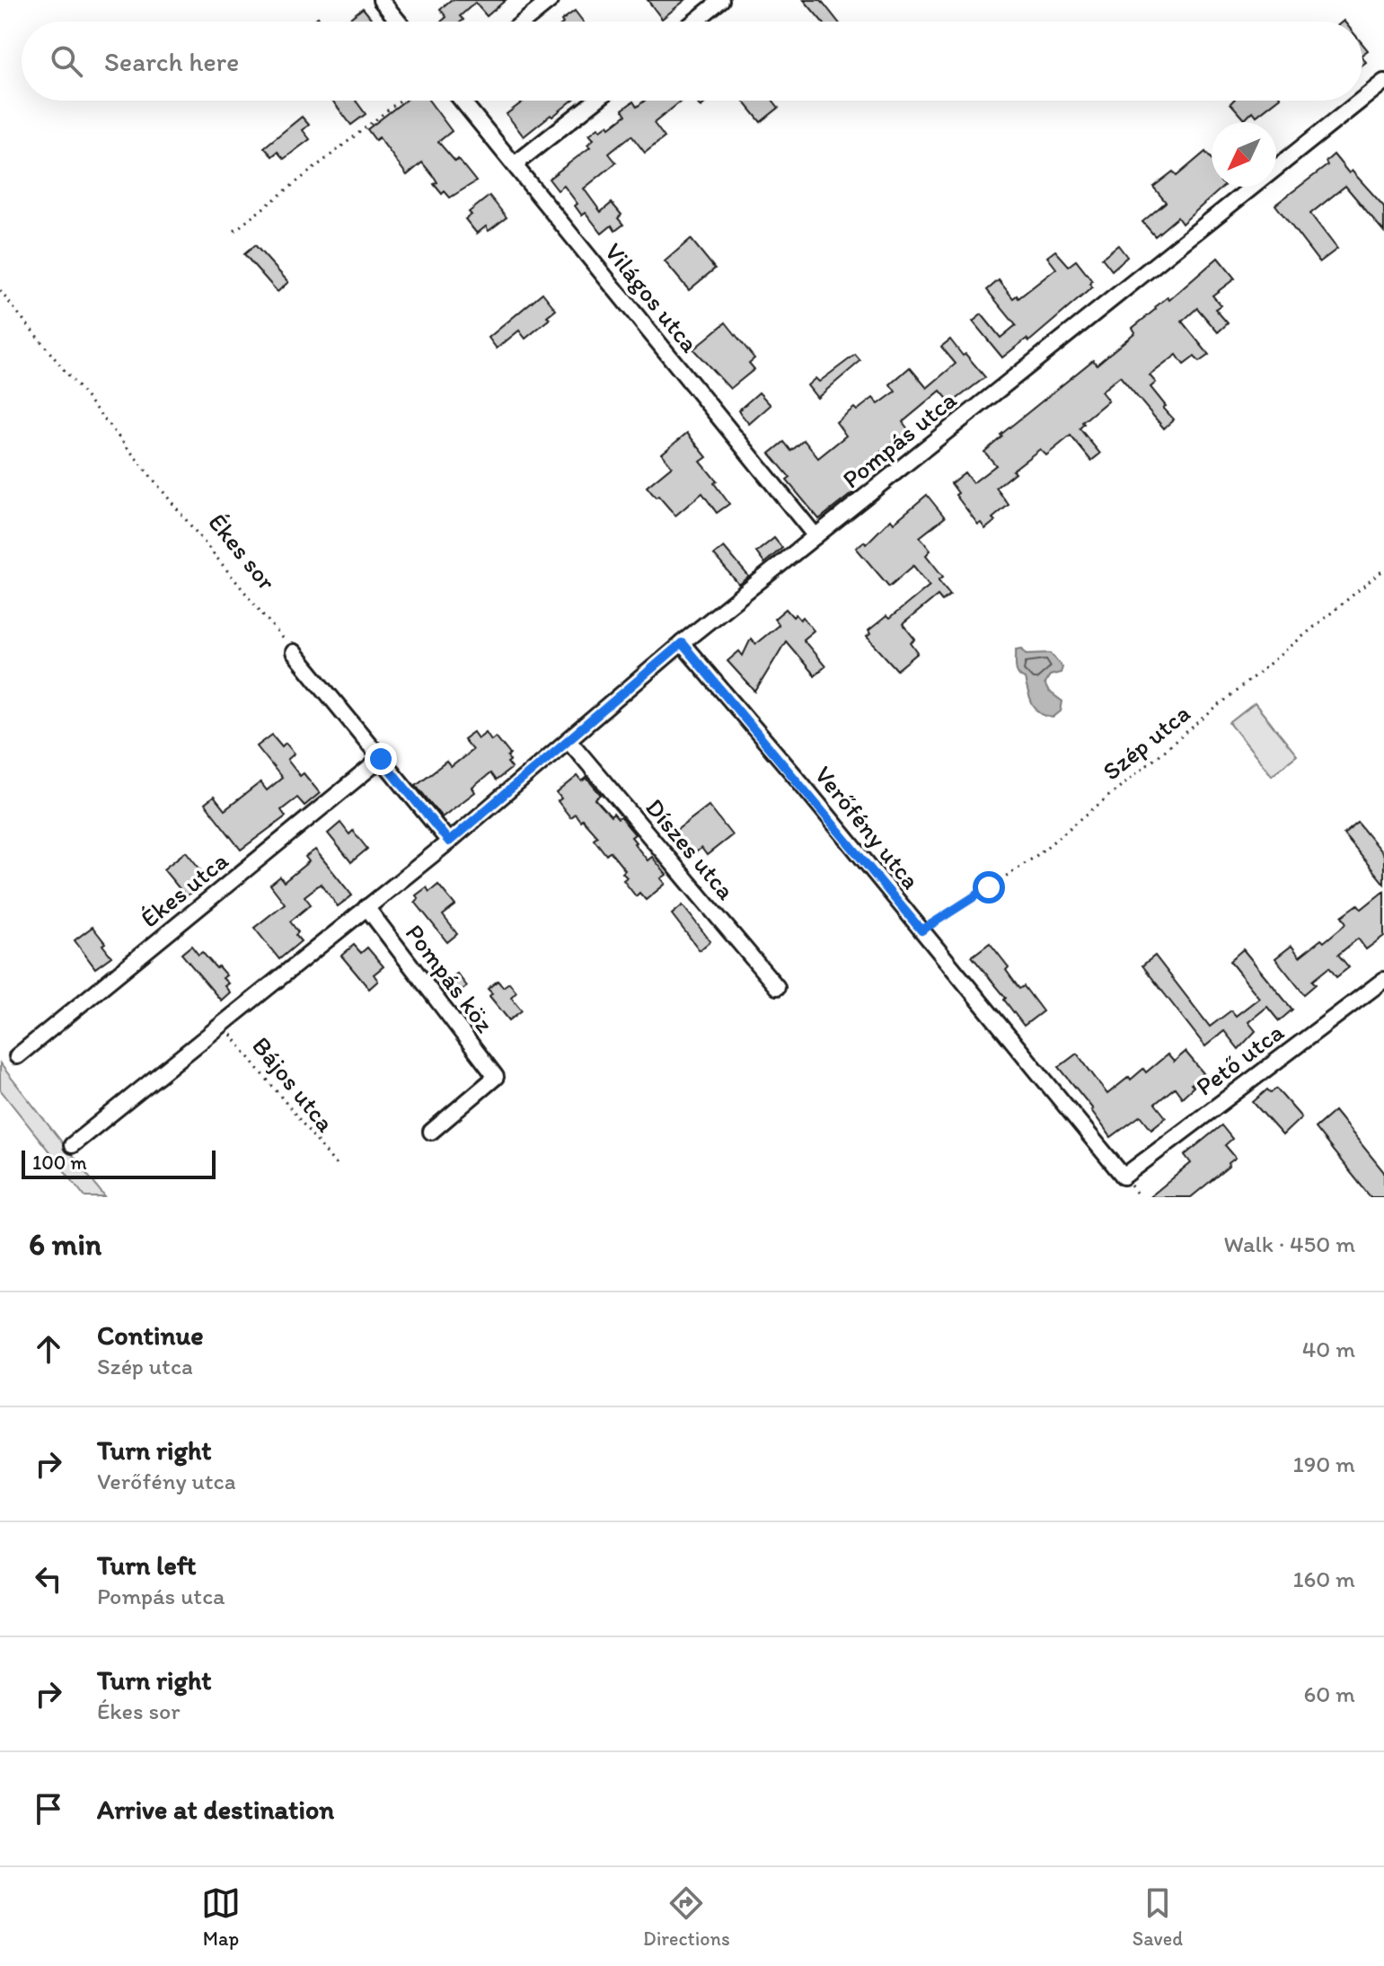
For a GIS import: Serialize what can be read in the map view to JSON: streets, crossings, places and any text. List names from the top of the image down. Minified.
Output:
{"streets":{"street":["Világos utca","Pompás utca","Verőfény utca","Díszes utca","Ékes utca","Pompás köz","Pető utca"],"path":["Ékes sor","Szép utca","Bájos utca"]},"crossings":[["Világos utca","Pompás utca"],["Pompás utca","Verőfény utca"],["Pompás utca","Díszes utca"],["Pompás utca","Pompás köz"],["Pompás utca","Bájos utca"],["Szép utca","Verőfény utca"],["Verőfény utca","Pető utca"]],"scale_bar":"100 m","north":"bottom left","page":{"search":"Search here","scale":"100 m","heading":["6 min","Walk · 450 m"],"list":[["Continue","Szép utca","40 m"],["Turn right","Verőfény utca","190 m"],["Turn left","Pompás utca","160 m"],["Turn right","Ékes sor","60 m"],"Arrive at destination"],"nav":["Map","Directions","Saved"]}}
